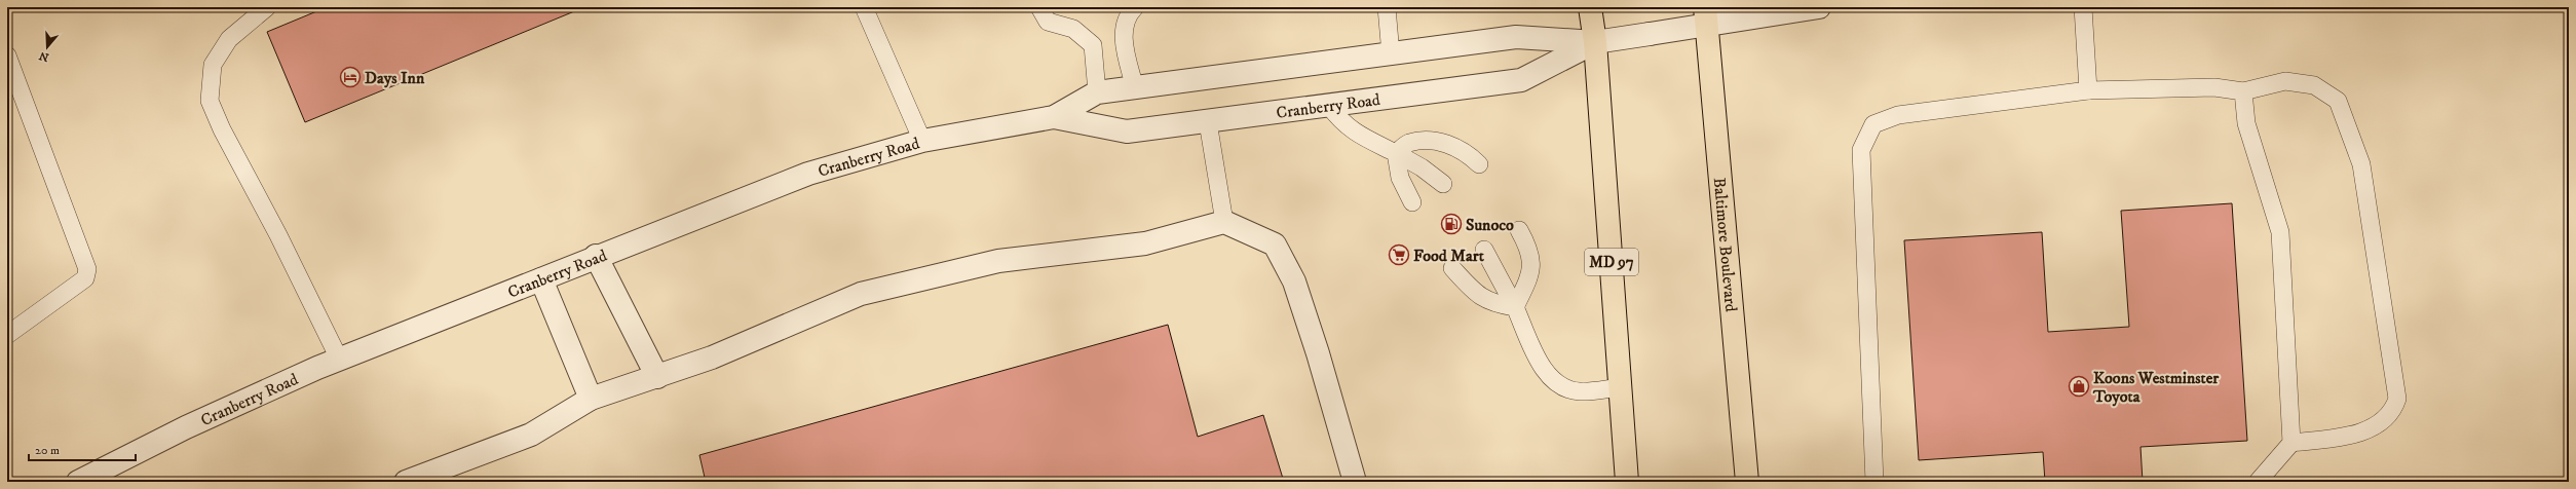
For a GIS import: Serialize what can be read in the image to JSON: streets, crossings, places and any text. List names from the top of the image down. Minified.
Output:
{"streets":{"highway":["Baltimore Boulevard","MD 97"],"street":["Cranberry Road"]},"crossings":[["Cranberry Road","Baltimore Boulevard"],["Cranberry Road","MD 97"]],"places":{"hotel":["Days Inn"],"fuel station":["Sunoco"],"supermarket":["Food Mart"],"shop":["Koons Westminster Toyota"]},"scale_bar":"20 m","north":"bottom"}
